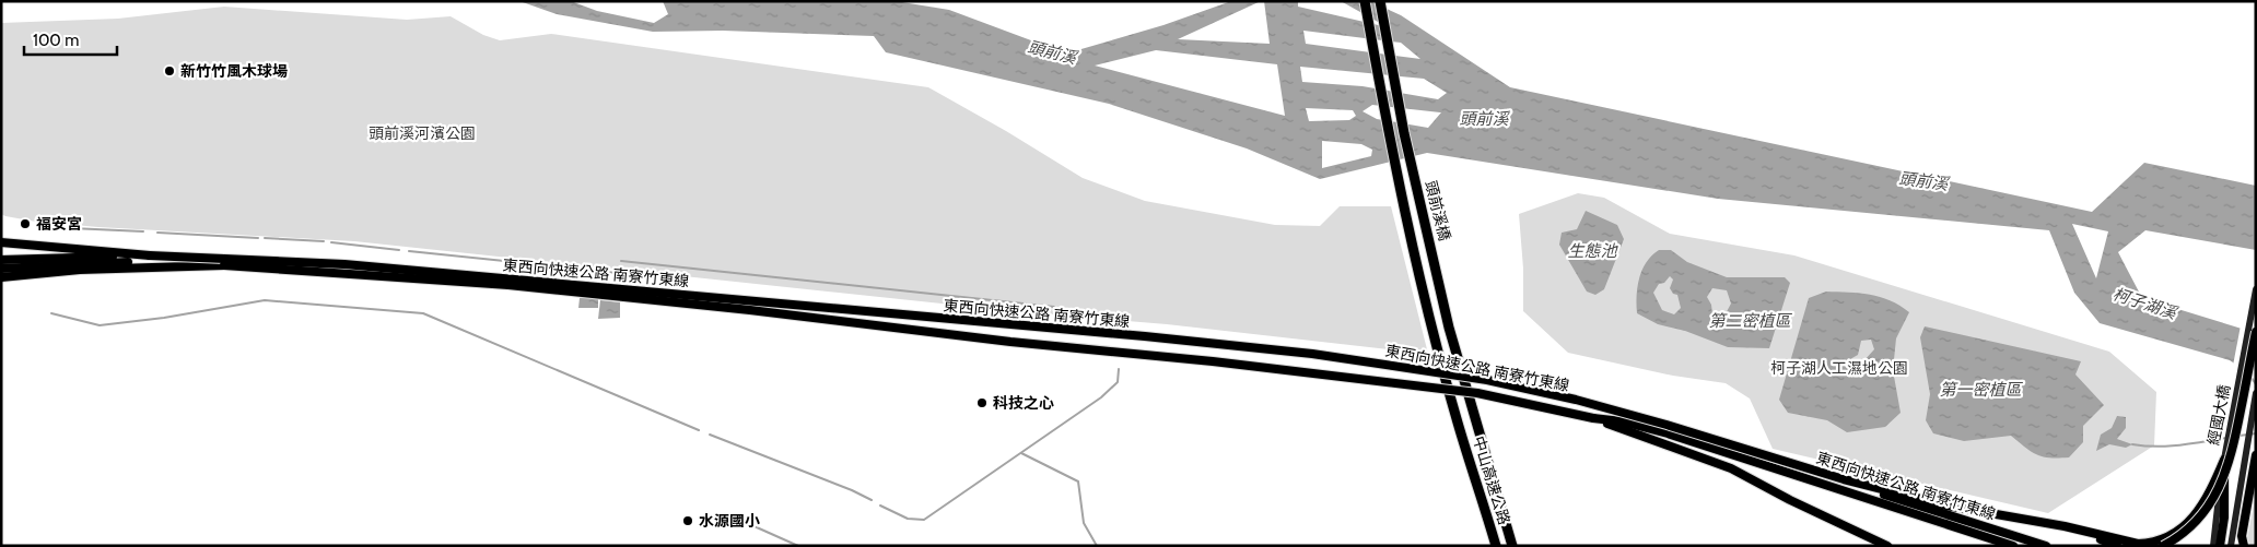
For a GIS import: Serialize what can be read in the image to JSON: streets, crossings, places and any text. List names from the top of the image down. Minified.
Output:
{"streets":{"highway":["頭前溪橋","東西向快速公路 南寮竹東線","中山高速公路"],"main road":["經國大橋"]},"crossings":[["頭前溪橋","中山高速公路"]],"water":["頭前溪","生態池","柯子湖溪","第二密植區","第一密植區"],"parks":["頭前溪河濱公園","柯子湖人工濕地公園"],"places":["新竹竹風木球場","福安宮","科技之心","水源國小"],"scale_bar":"100 m"}
